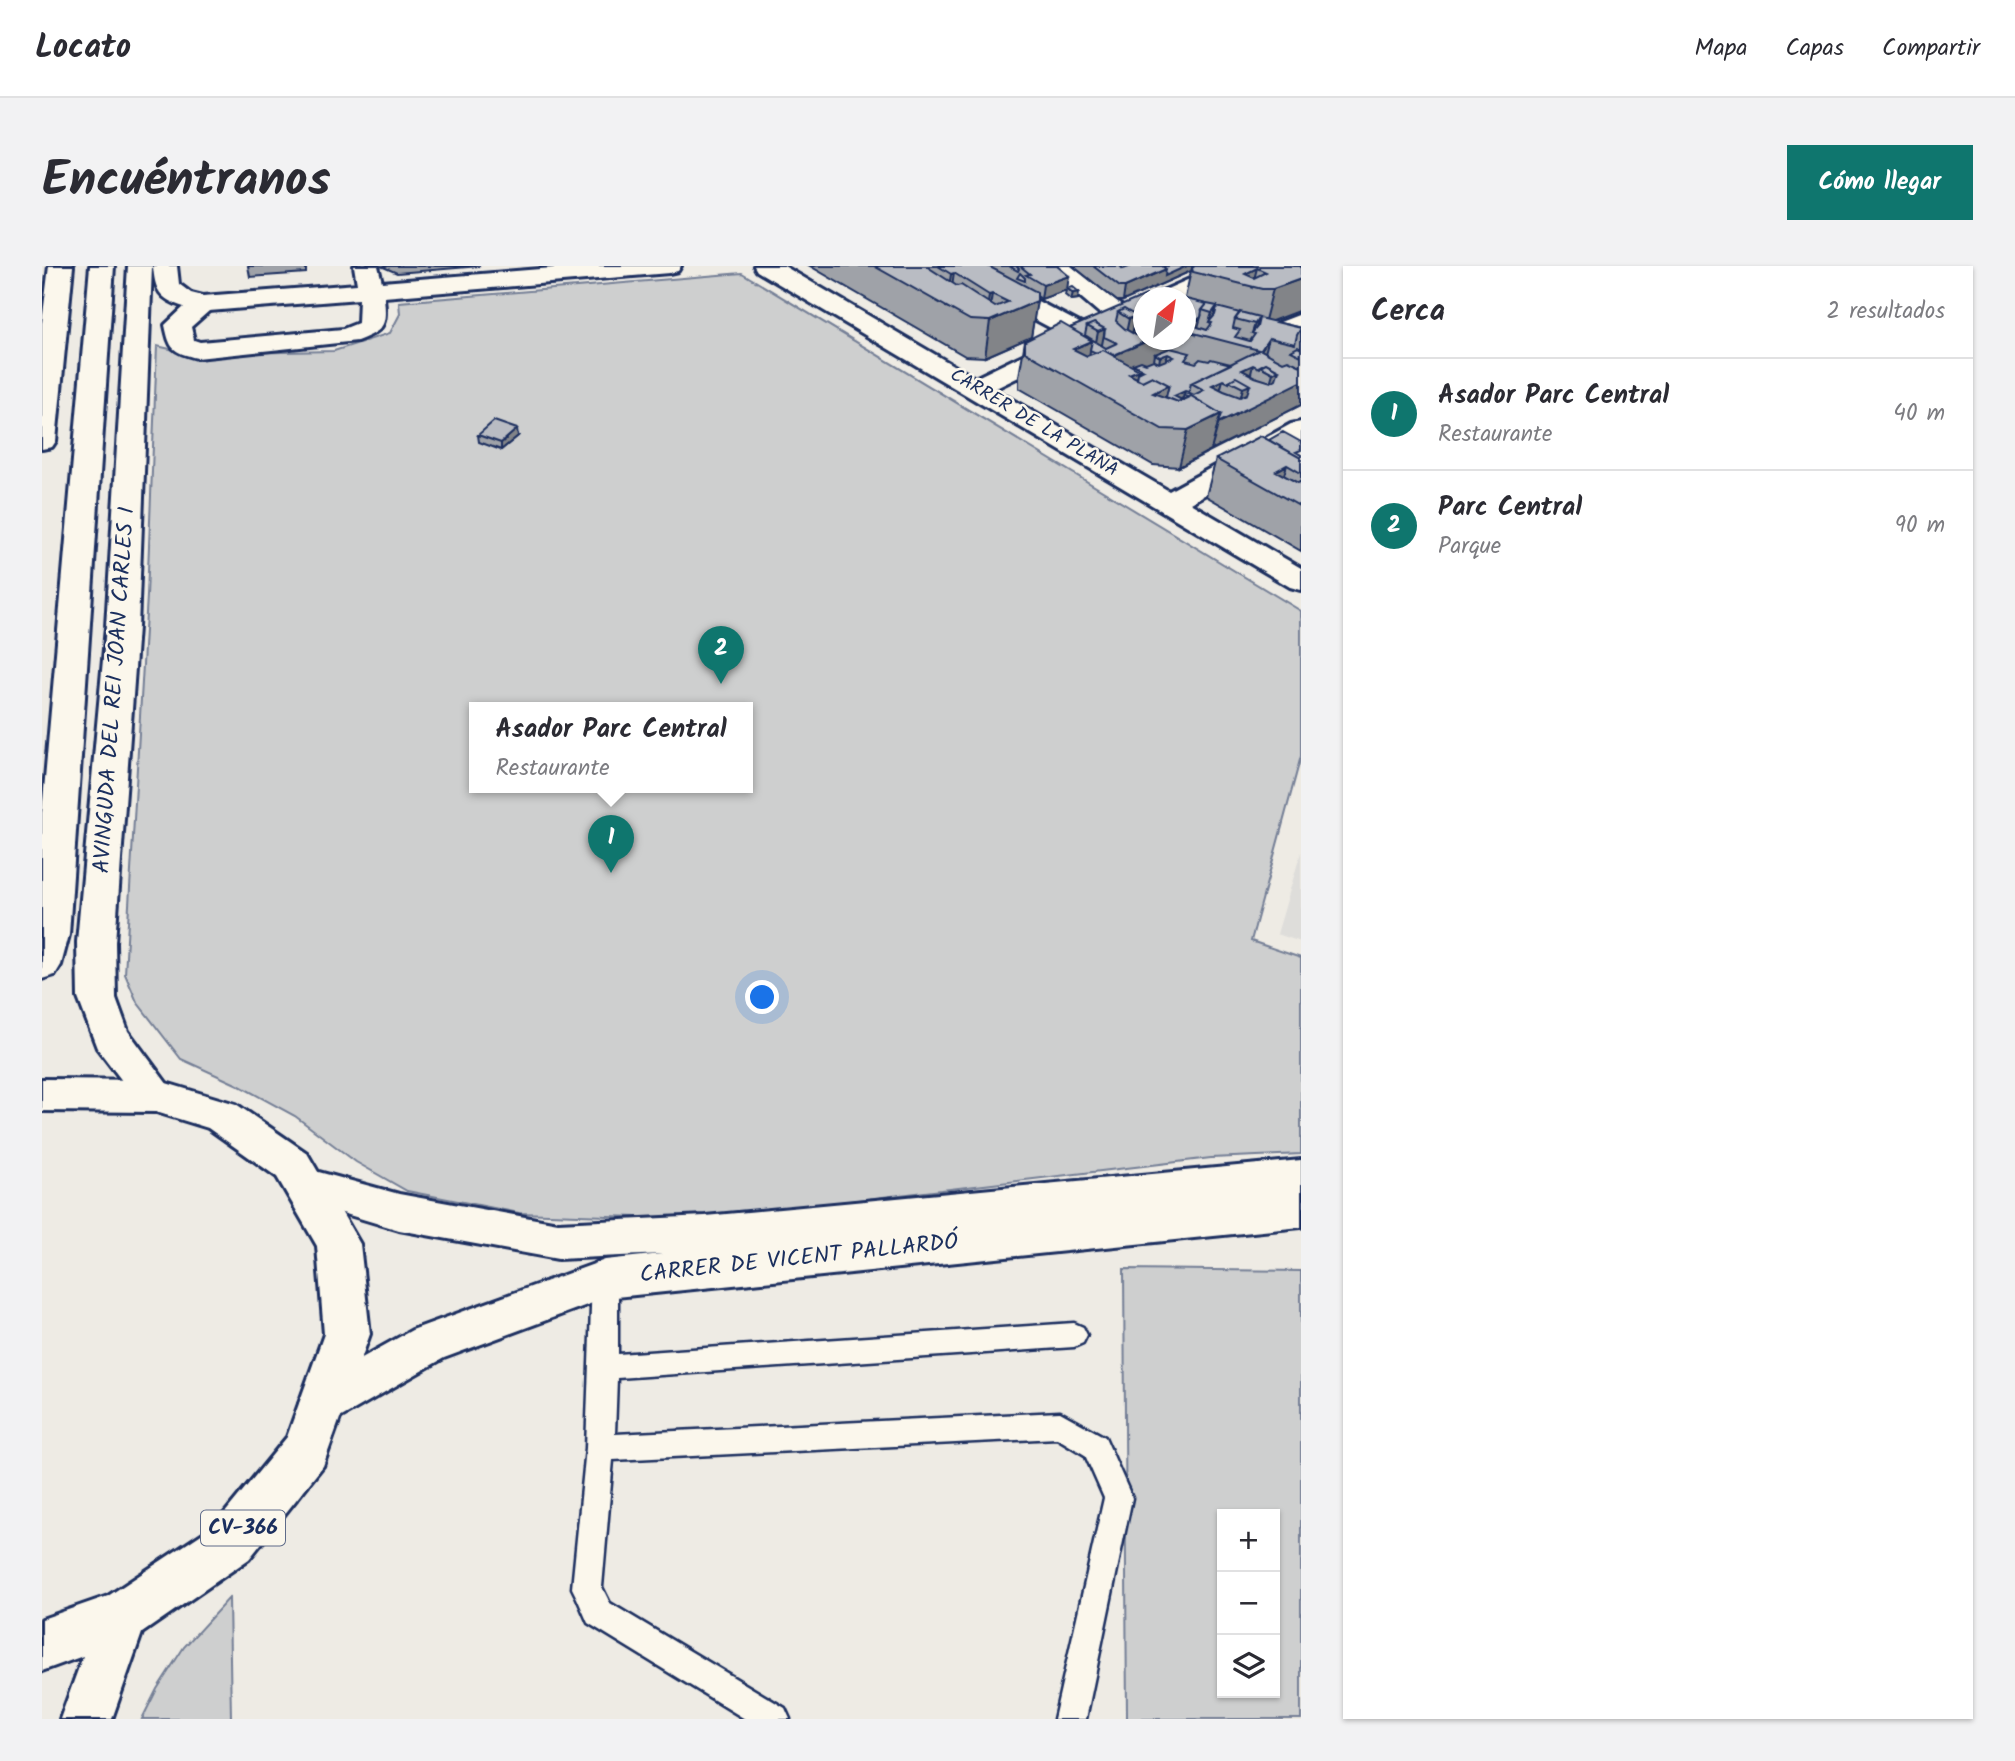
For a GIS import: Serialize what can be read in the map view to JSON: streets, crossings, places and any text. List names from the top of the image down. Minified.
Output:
{"streets":{"street":["CARRER DE LA PLANA","AVINGUDA DEL REI JOAN CARLES I","CARRER DE VICENT PALLARDÓ","CV-366"]},"crossings":[["AVINGUDA DEL REI JOAN CARLES I","CV-366"],["CARRER DE VICENT PALLARDÓ","CV-366"]],"north":"top right","page":{"header":"Locato","nav":["Mapa","Capas","Compartir"],"title":"Encuéntranos","buttons":"Cómo llegar","heading":["Cerca","2 resultados"],"list":[{"mark":"1","name":"Asador Parc Central","note":"Restaurante","value":"40 m"},{"mark":"2","name":"Parc Central","note":"Parque","value":"90 m"}],"pins":["2","1"],"popup":["Asador Parc Central","Restaurante"],"map_buttons":["+","−"]}}
